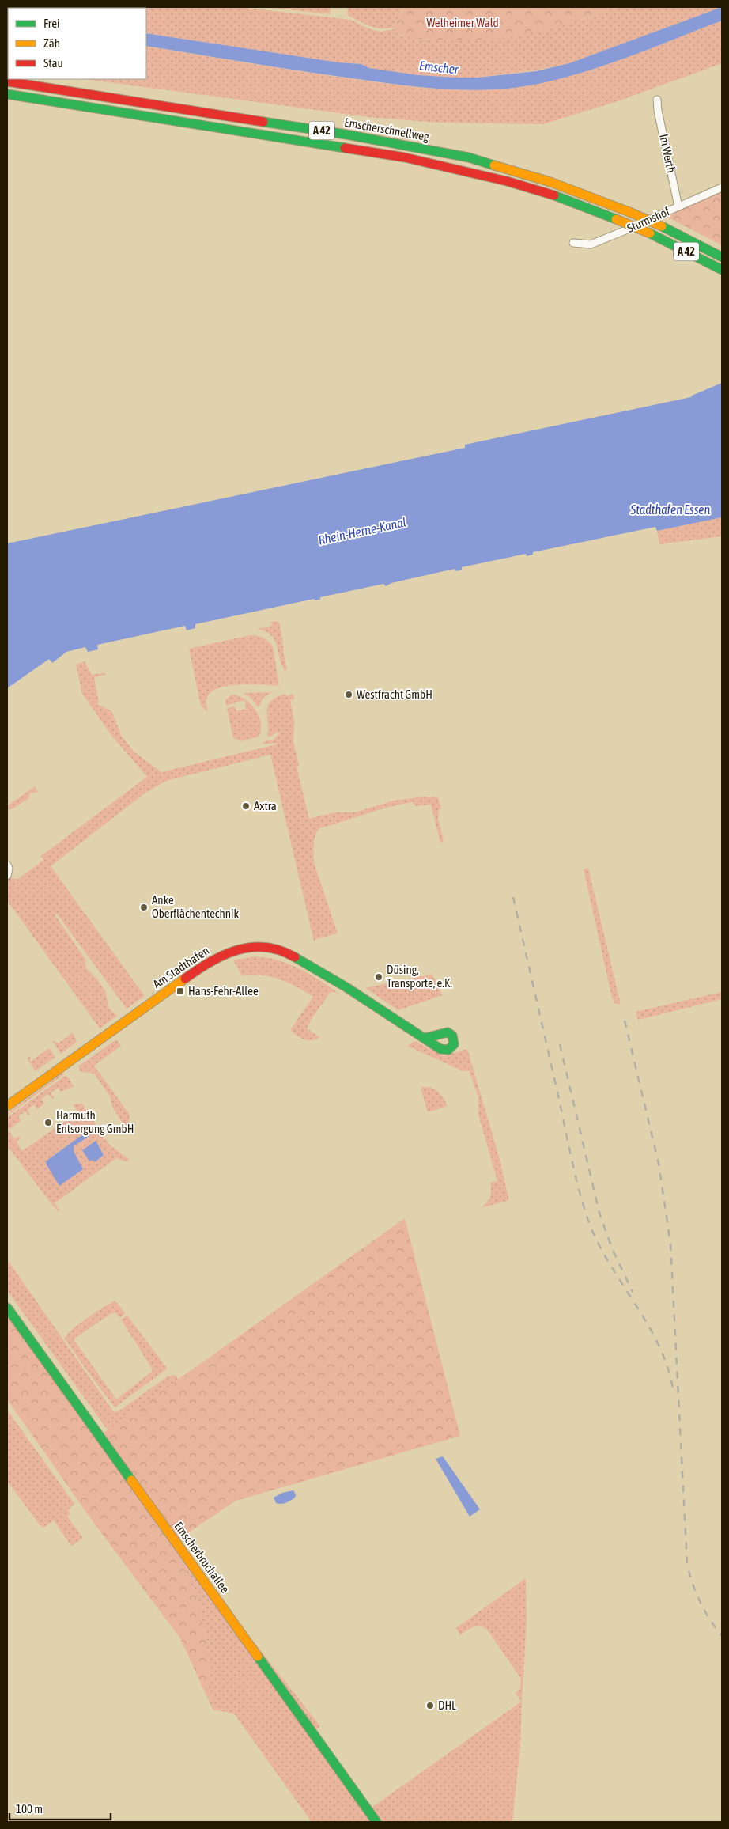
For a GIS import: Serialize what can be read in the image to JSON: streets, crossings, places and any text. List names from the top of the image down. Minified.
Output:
{"streets":{"main road":["Emscherschnellweg","A 42","Am Stadthafen","Emscherbruchallee"],"street":["Im Werth","Sturmshof"]},"crossings":[["Im Werth","Sturmshof"]],"water":["Emscher","Stadthafen Essen","Rhein-Herne-Kanal"],"parks":["Welheimer Wald"],"places":{"other":["Westfracht GmbH","Axtra","Anke Oberflächentechnik","Düsing, Transporte, e.K.","Harmuth Entsorgung GmbH","DHL"],"transit":["Hans-Fehr-Allee"]},"legend":["Frei","Zäh","Stau"],"scale_bar":"100 m"}
